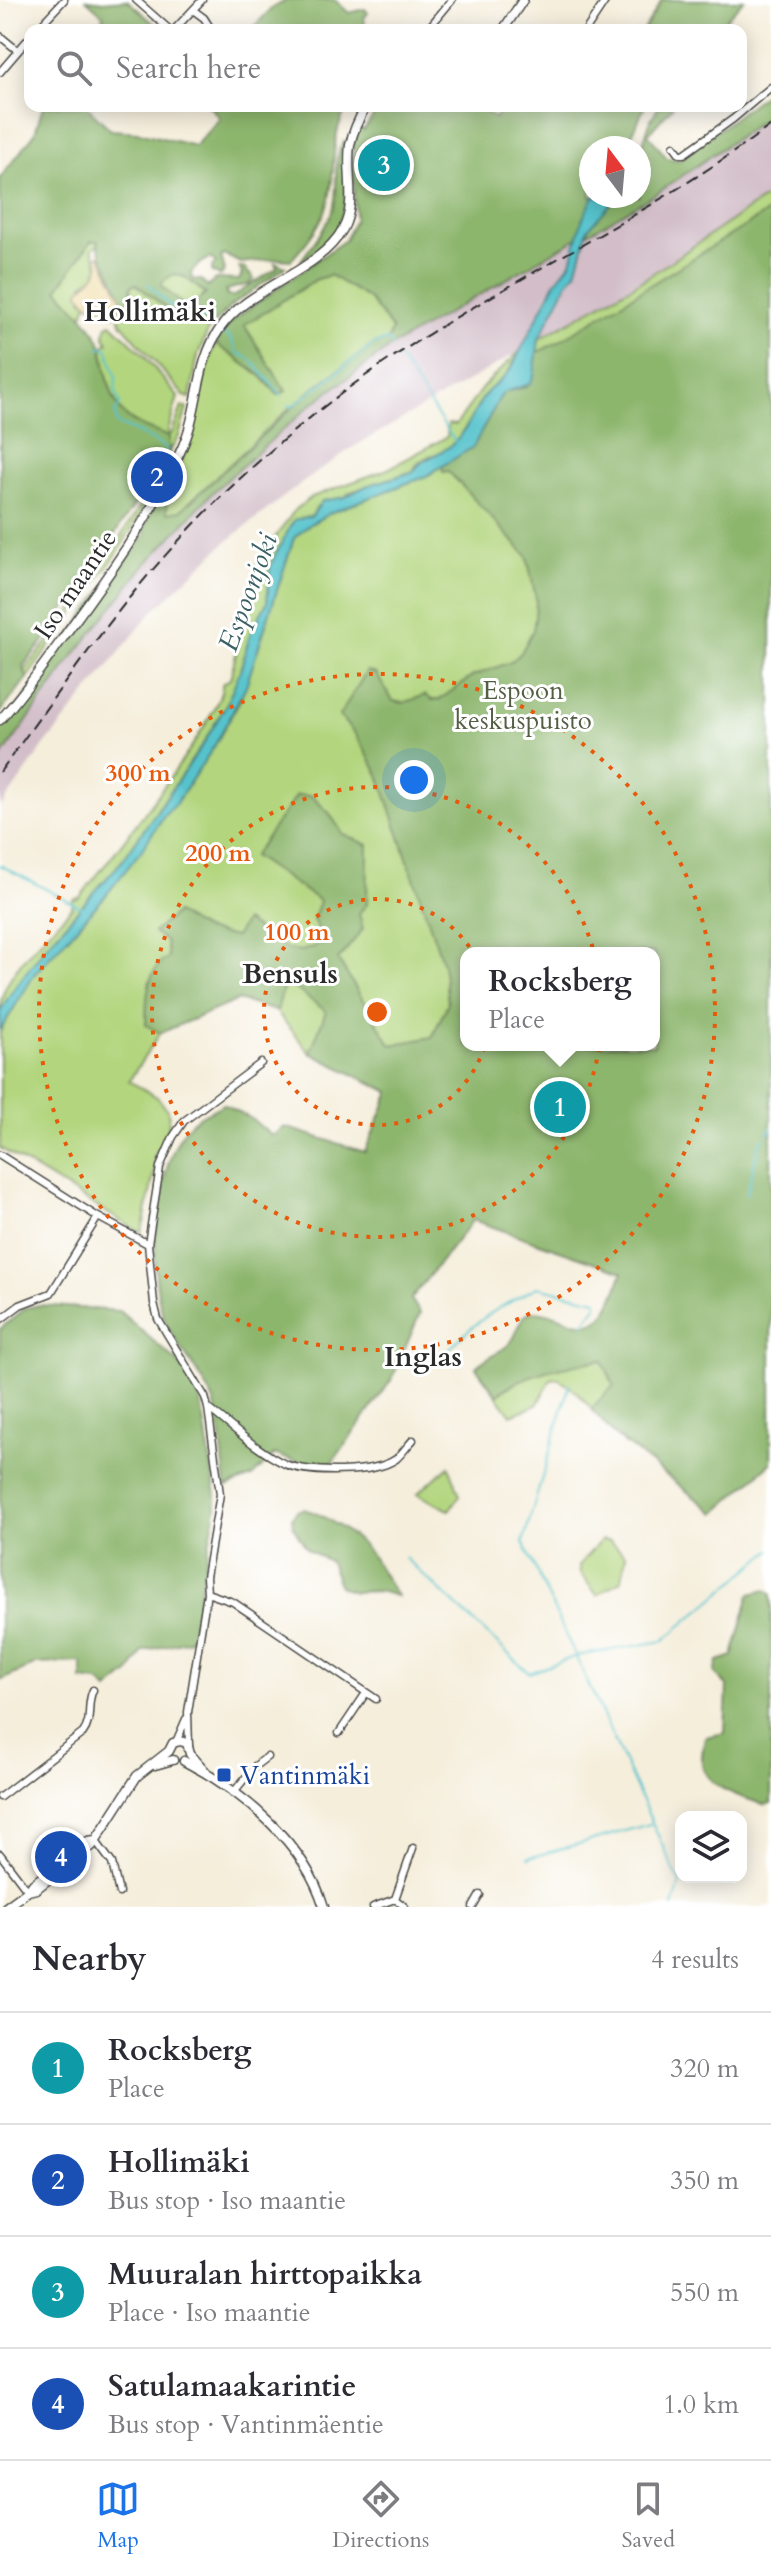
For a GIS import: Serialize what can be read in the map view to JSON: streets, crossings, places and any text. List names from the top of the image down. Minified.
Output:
{"streets":{"main road":["Iso maantie"]},"districts":["Hollimäki","Bensuls","Inglas"],"water":["Espoonjoki"],"parks":["Espoon keskuspuisto"],"places":{"transit":["Vantinmäki"]},"north":"top","page":{"search":"Search here","pins":["3","2","1","4"],"popup":["Rocksberg","Place"],"heading":["Nearby","4 results"],"list":[{"mark":"1","name":"Rocksberg","note":"Place","value":"320 m"},{"mark":"2","name":"Hollimäki","note":"Bus stop · Iso maantie","value":"350 m"},{"mark":"3","name":"Muuralan hirttopaikka","note":"Place · Iso maantie","value":"550 m"},{"mark":"4","name":"Satulamaakarintie","note":"Bus stop · Vantinmäentie","value":"1.0 km"}],"nav":["Map","Directions","Saved"]},"rings":["300 m","200 m","100 m"]}
